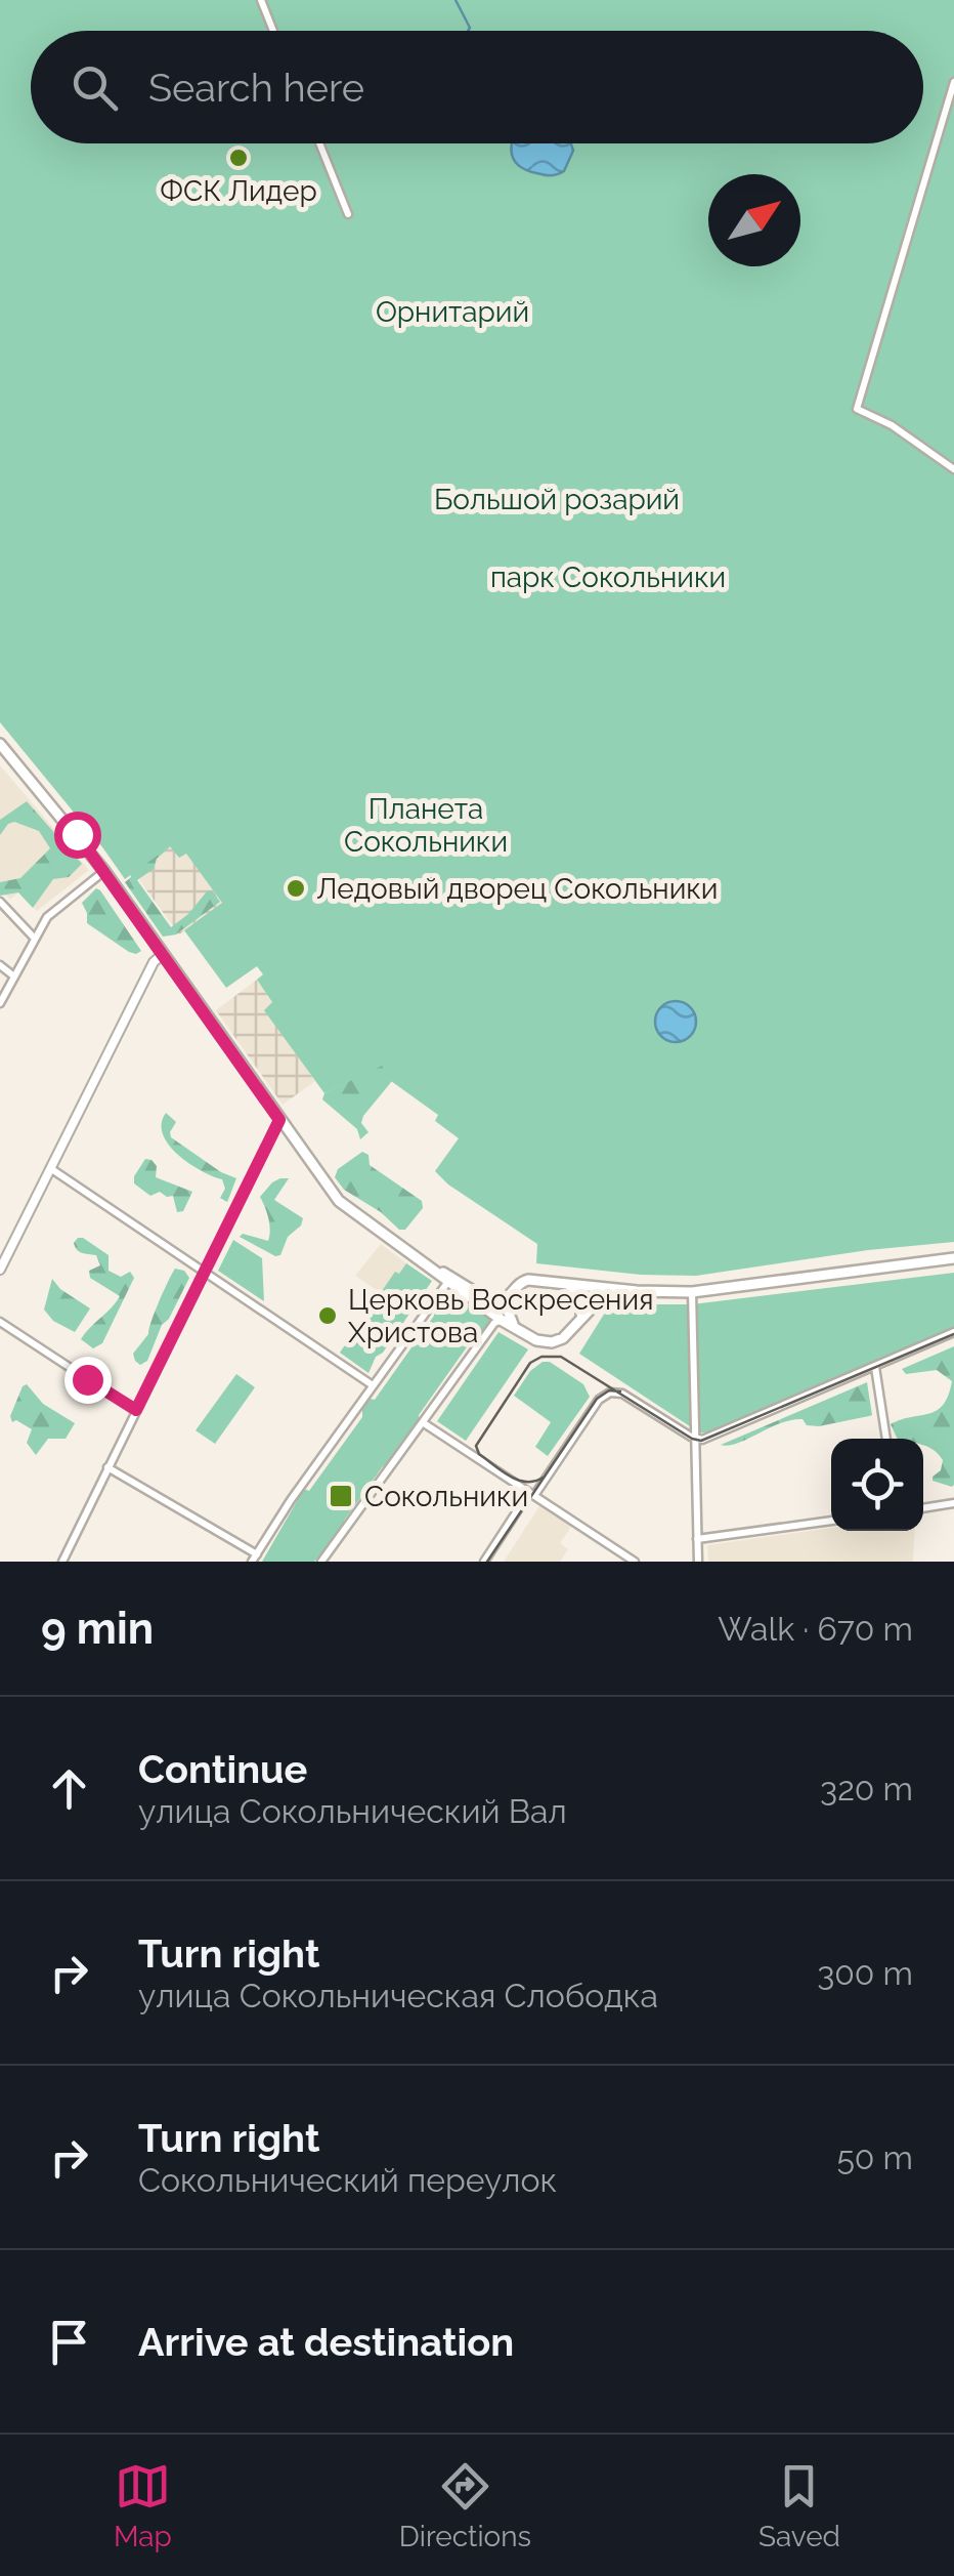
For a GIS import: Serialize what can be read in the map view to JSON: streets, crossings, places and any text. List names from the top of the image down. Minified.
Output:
{"parks":["Орнитарий","Большой розарий","парк Сокольники","Планета Сокольники"],"places":{"other":["ФСК Лидер","Ледовый дворец Сокольники","Церковь Воскресения Христова"],"transit":["Сокольники"]},"north":"top right","page":{"search":"Search here","heading":["9 min","Walk · 670 m"],"list":[["Continue","улица Сокольнический Вал","320 m"],["Turn right","улица Сокольническая Слободка","300 m"],["Turn right","Сокольнический переулок","50 m"],"Arrive at destination"],"nav":["Map","Directions","Saved"]}}
